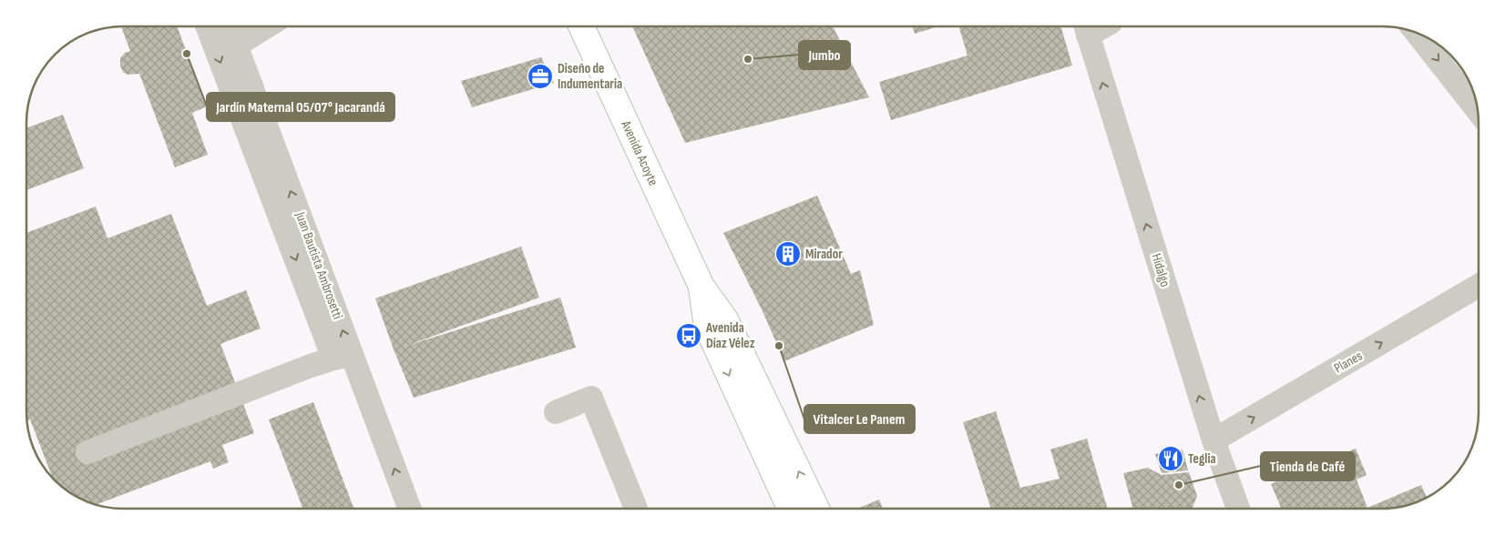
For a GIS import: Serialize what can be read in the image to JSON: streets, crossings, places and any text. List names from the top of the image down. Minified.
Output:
{"streets":{"main road":["Avenida Acoyte"],"street":["Juan Bautista Ambrosetti","Hidalgo","Planes"]},"crossings":[["Hidalgo","Planes"]],"one_way":["Hidalgo","Planes"],"places":{"other":["Jardín Maternal 05/07° Jacarandá","Jumbo","Vitalcer Le Panem","Tienda de Café"],"office":["Diseño de Indumentaria"],"building":["Mirador"],"bus stop":["Avenida Díaz Vélez"],"restaurant":["Teglia"]}}
